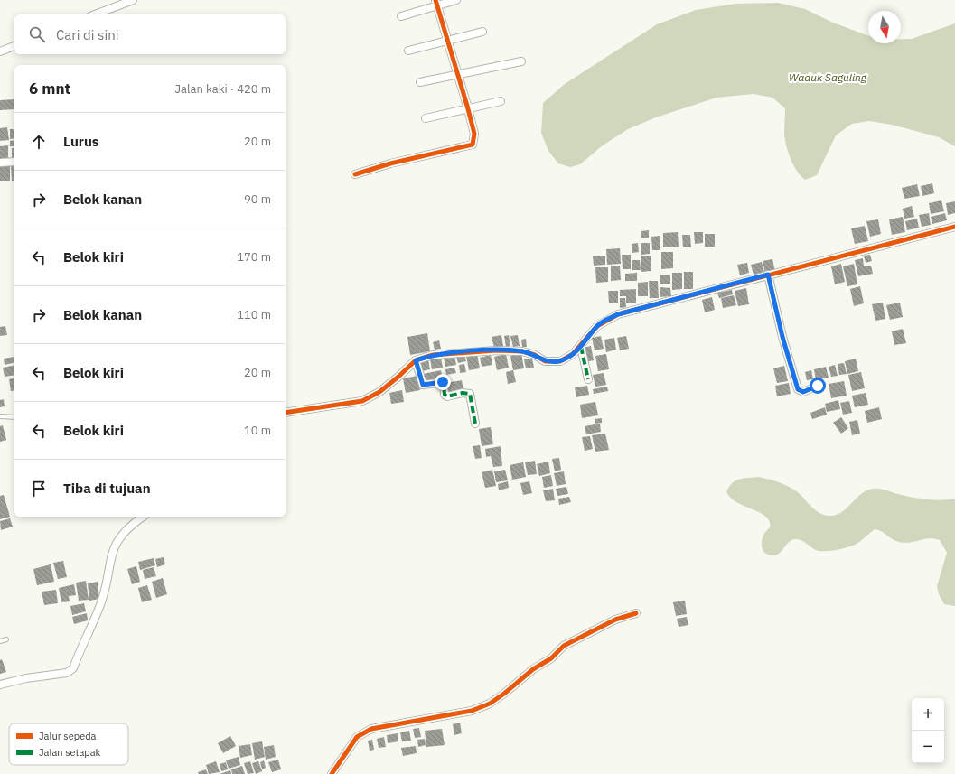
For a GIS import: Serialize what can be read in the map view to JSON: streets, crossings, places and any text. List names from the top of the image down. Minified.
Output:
{"water":["Waduk Saguling"],"legend":["Jalur sepeda","Jalan setapak"],"north":"bottom","page":{"search":"Cari di sini","heading":["6 mnt","Jalan kaki · 420 m"],"list":[["Lurus","20 m"],["Belok kanan","90 m"],["Belok kiri","170 m"],["Belok kanan","110 m"],["Belok kiri","20 m"],["Belok kiri","10 m"],"Tiba di tujuan"],"map_buttons":["+","−"]}}
